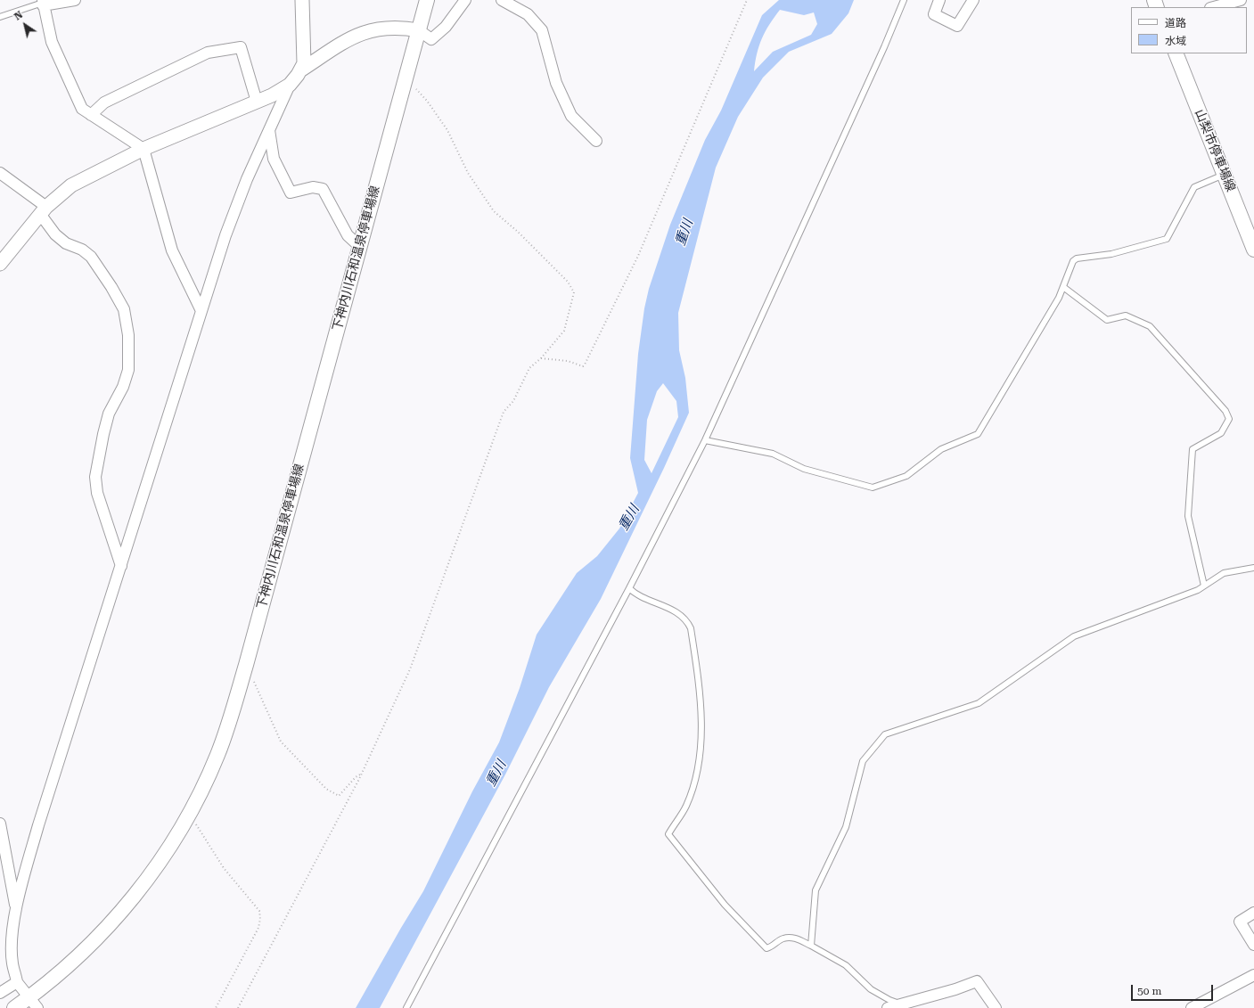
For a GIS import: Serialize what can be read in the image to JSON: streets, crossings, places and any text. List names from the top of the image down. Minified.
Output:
{"streets":{"main road":["山梨市停車場線","下神内川石和温泉停車場線"]},"water":["重川"],"legend":["道路","水域"],"scale_bar":"50 m","north":"top left"}
